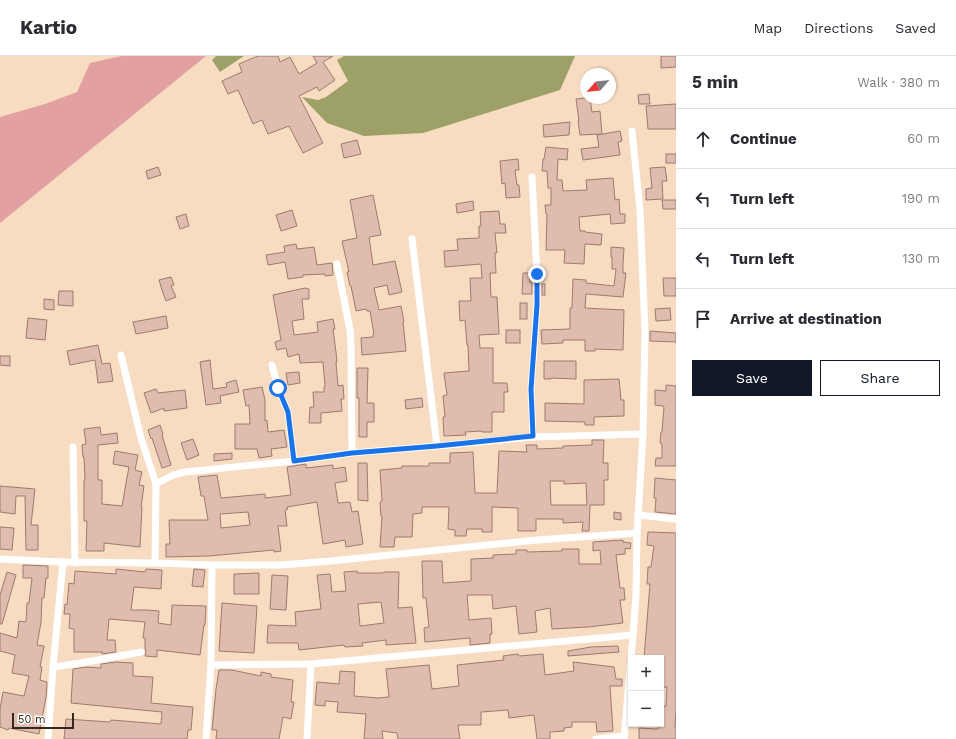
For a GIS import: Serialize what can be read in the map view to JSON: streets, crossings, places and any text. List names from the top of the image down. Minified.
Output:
{"scale_bar":"50 m","north":"bottom left","page":{"header":"Kartio","nav":["Map","Directions","Saved"],"heading":["5 min","Walk · 380 m"],"list":[["Continue","60 m"],["Turn left","190 m"],["Turn left","130 m"],"Arrive at destination"],"buttons":["Save","Share"],"map_buttons":["+","−"],"scale":"50 m"}}
